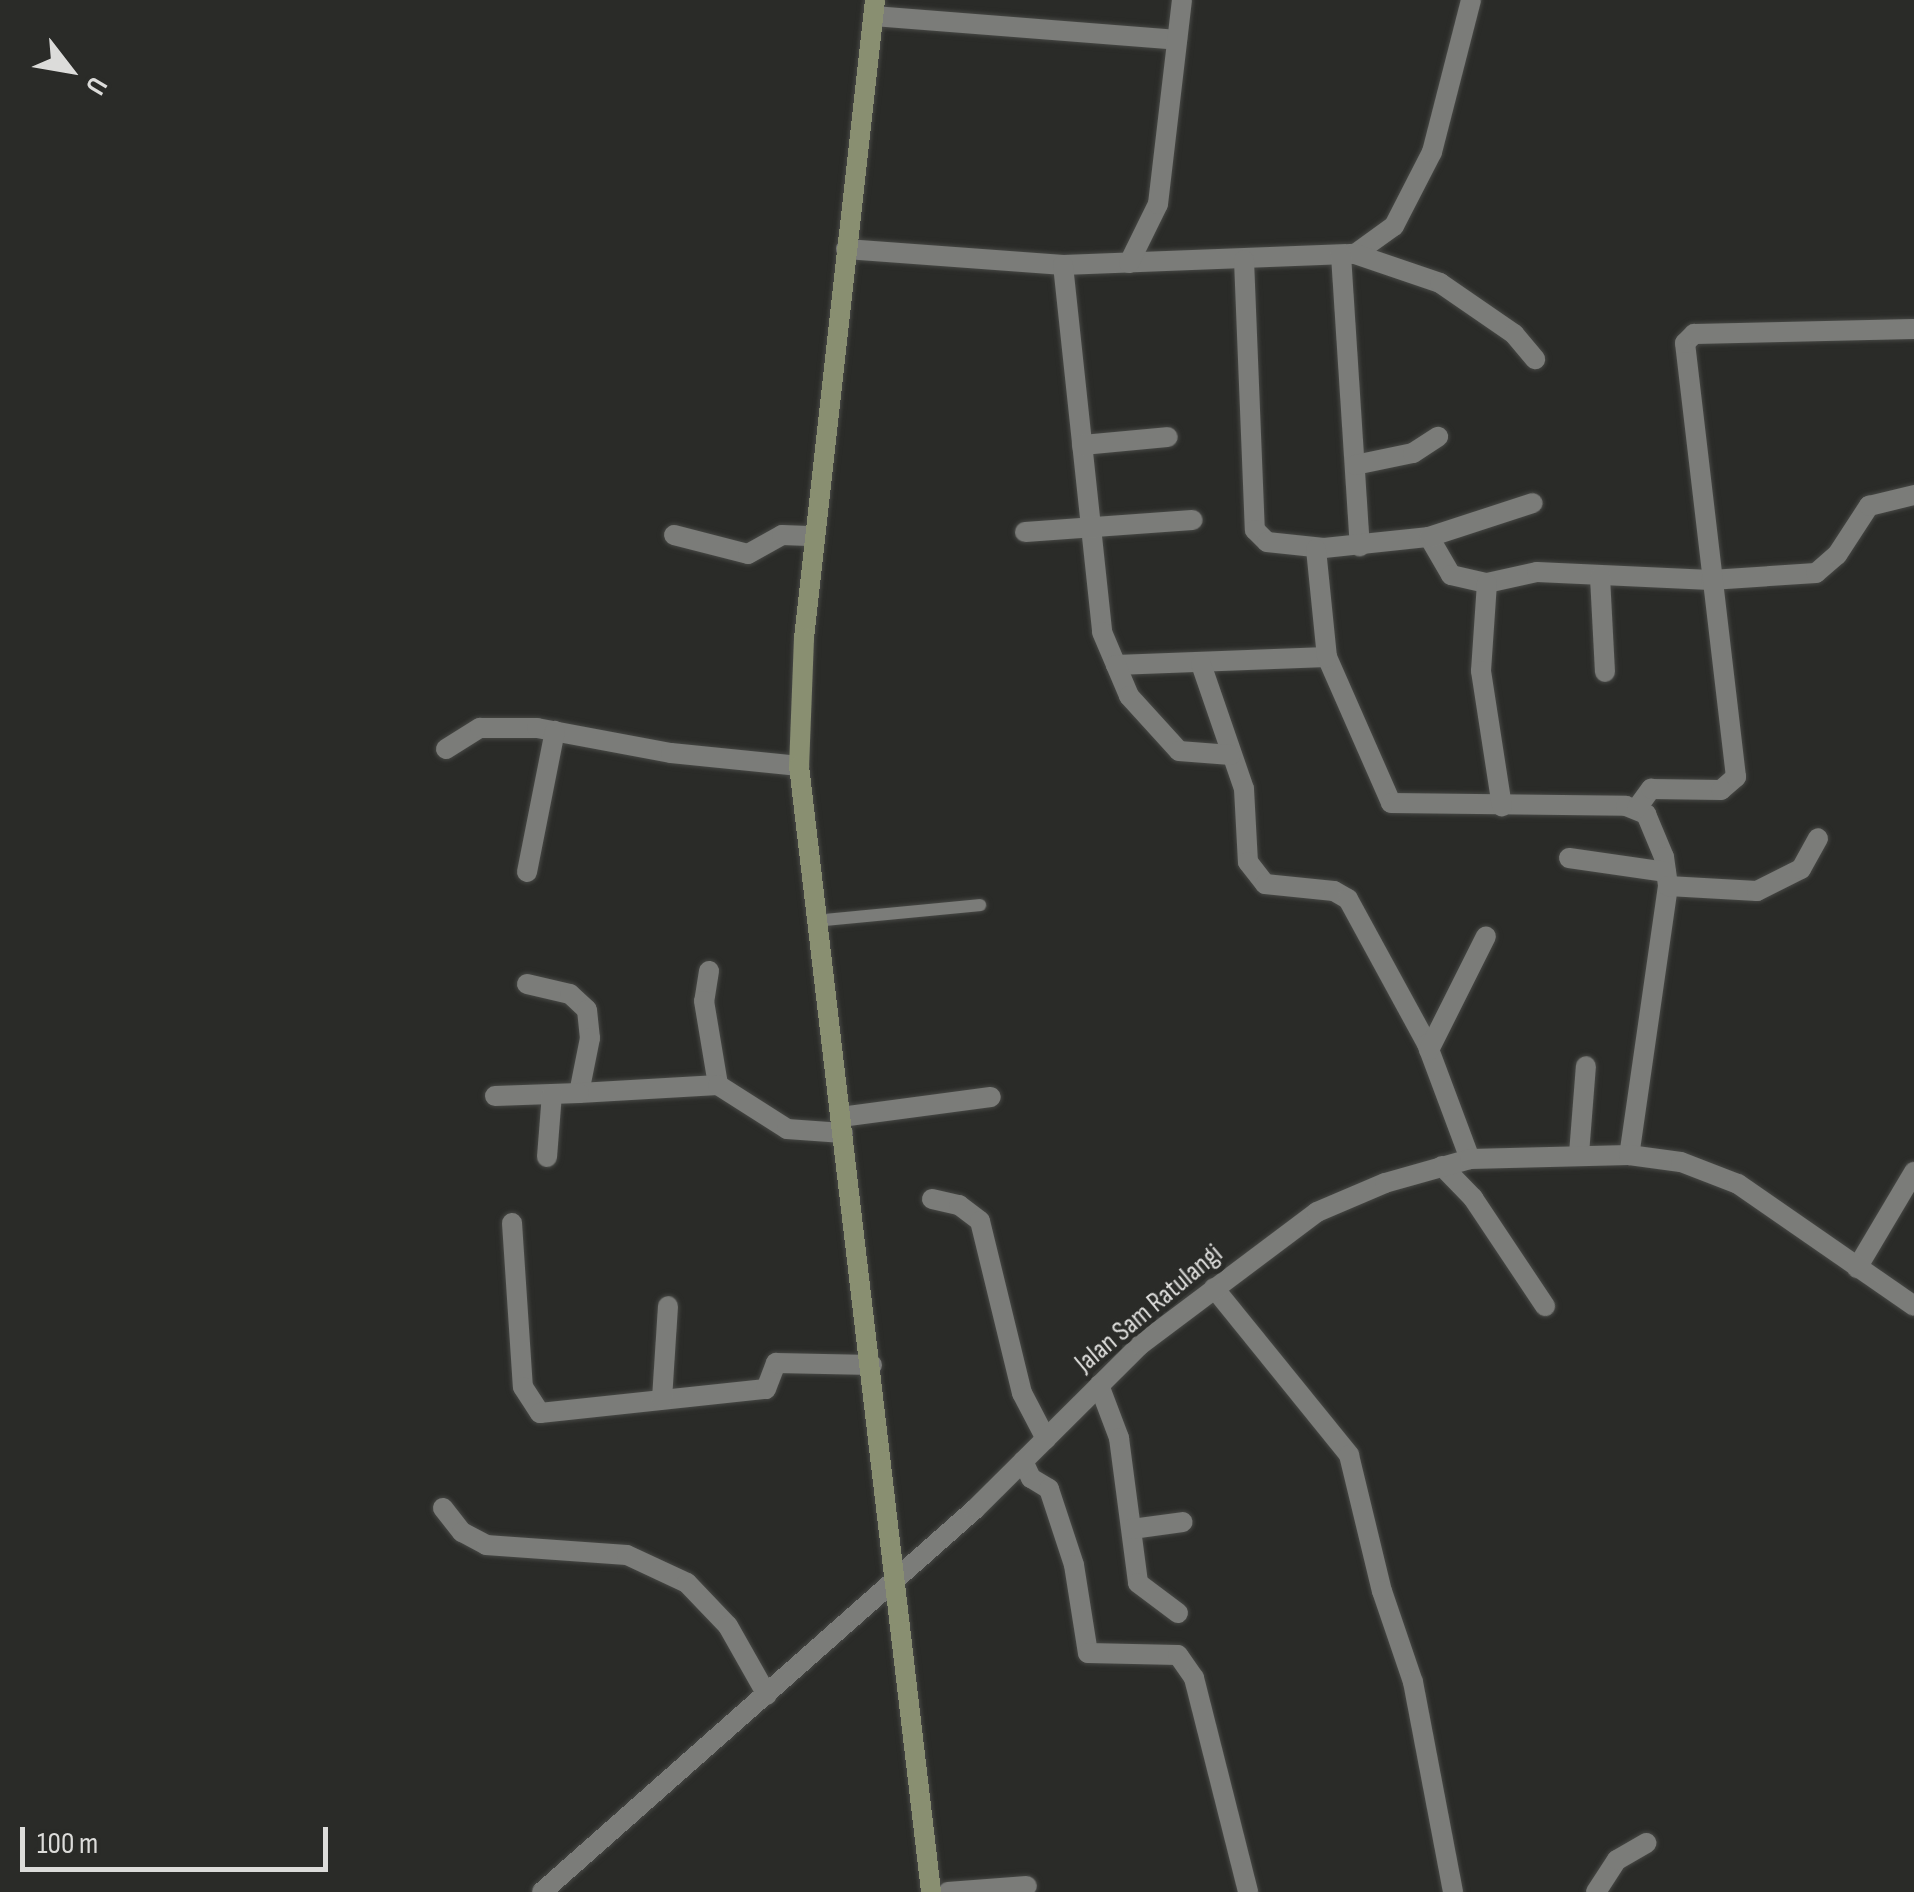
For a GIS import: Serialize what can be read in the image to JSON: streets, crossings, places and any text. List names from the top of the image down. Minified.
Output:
{"streets":{"street":["Jalan Sam Ratulangi"]},"scale_bar":"100 m","north":"bottom right"}
